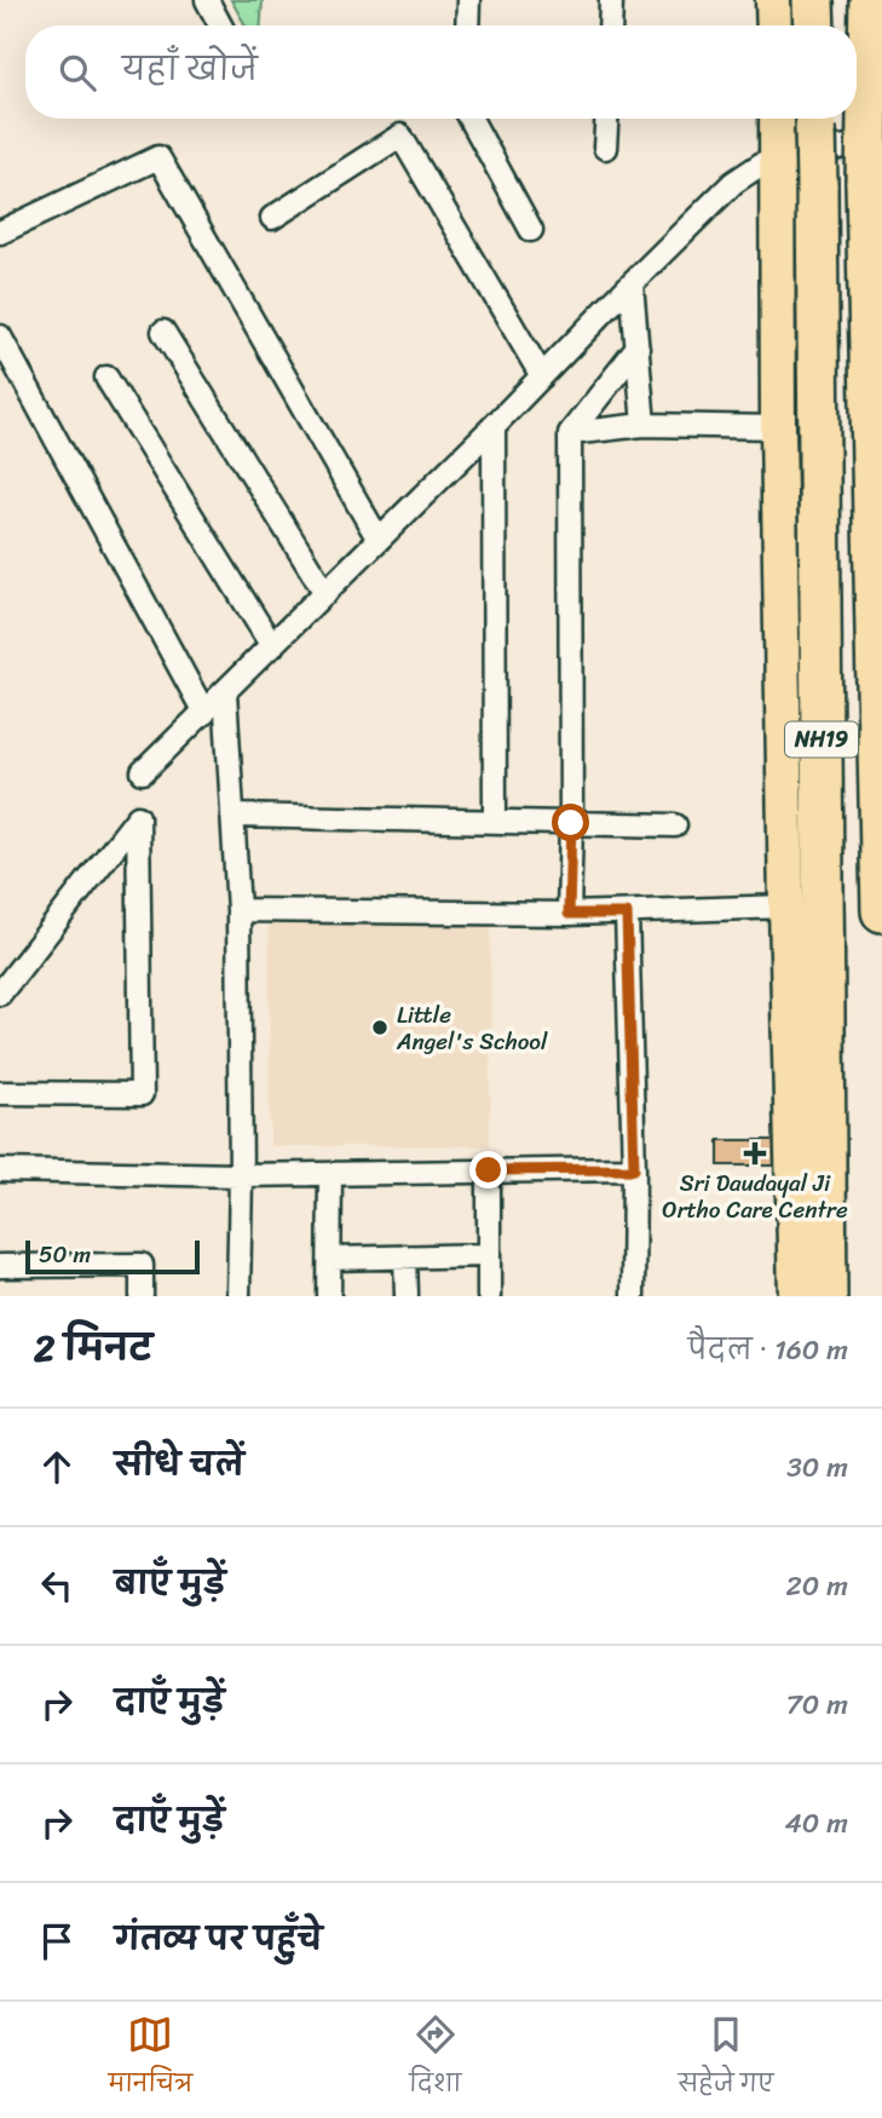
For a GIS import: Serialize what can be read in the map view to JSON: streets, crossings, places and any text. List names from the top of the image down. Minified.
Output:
{"streets":{"highway":["NH19"]},"places":{"other":["Little Angel's School"],"health":["Sri Daudayal Ji Ortho Care Centre"]},"scale_bar":"50 m","page":{"search":"यहाँ खोजें","scale":"50 m","heading":["2 मिनट","पैदल · 160 m"],"list":[["सीधे चलें","30 m"],["बाएँ मुड़ें","20 m"],["दाएँ मुड़ें","70 m"],["दाएँ मुड़ें","40 m"],"गंतव्य पर पहुँचे"],"nav":["मानचित्र","दिशा","सहेजे गए"]}}
